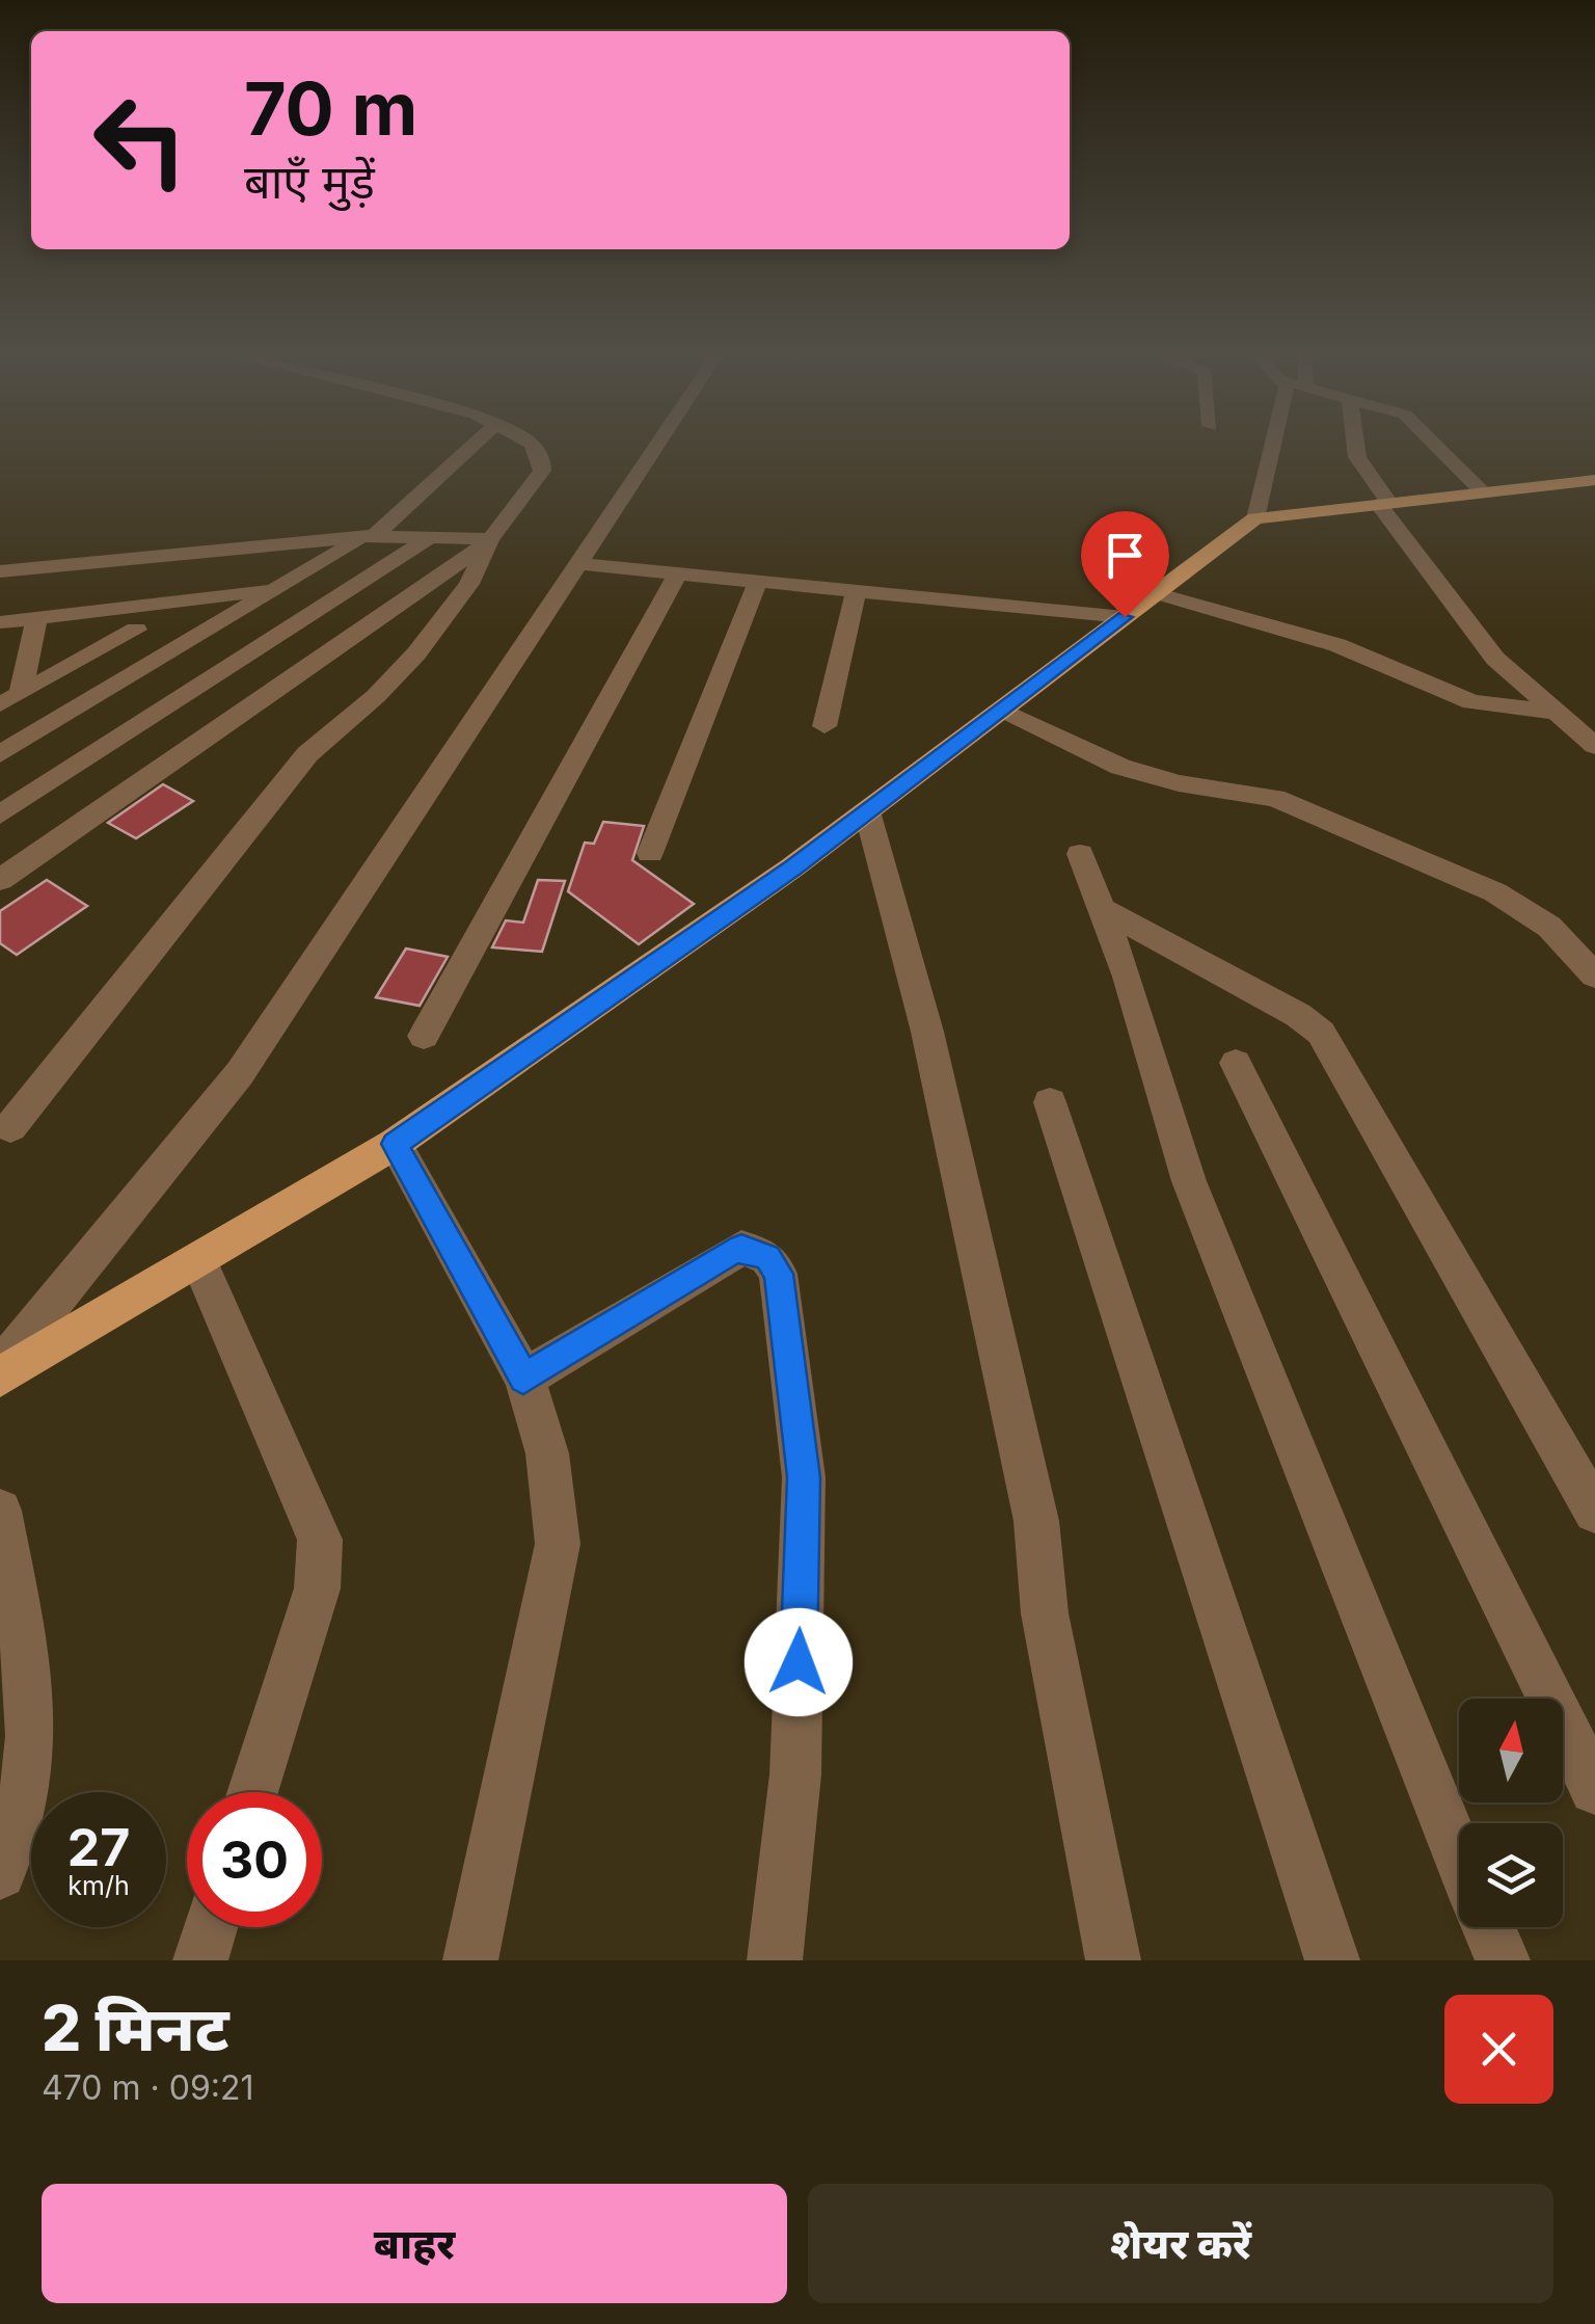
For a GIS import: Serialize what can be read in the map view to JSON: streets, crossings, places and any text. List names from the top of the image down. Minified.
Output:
{"north":"top","page":{"turn":["70 m","बाएँ मुड़ें"],"speed":"27 km/h","limit":"30","heading":["2 मिनट","470 m · 09:21"],"buttons":["बाहर","शेयर करें"]}}
